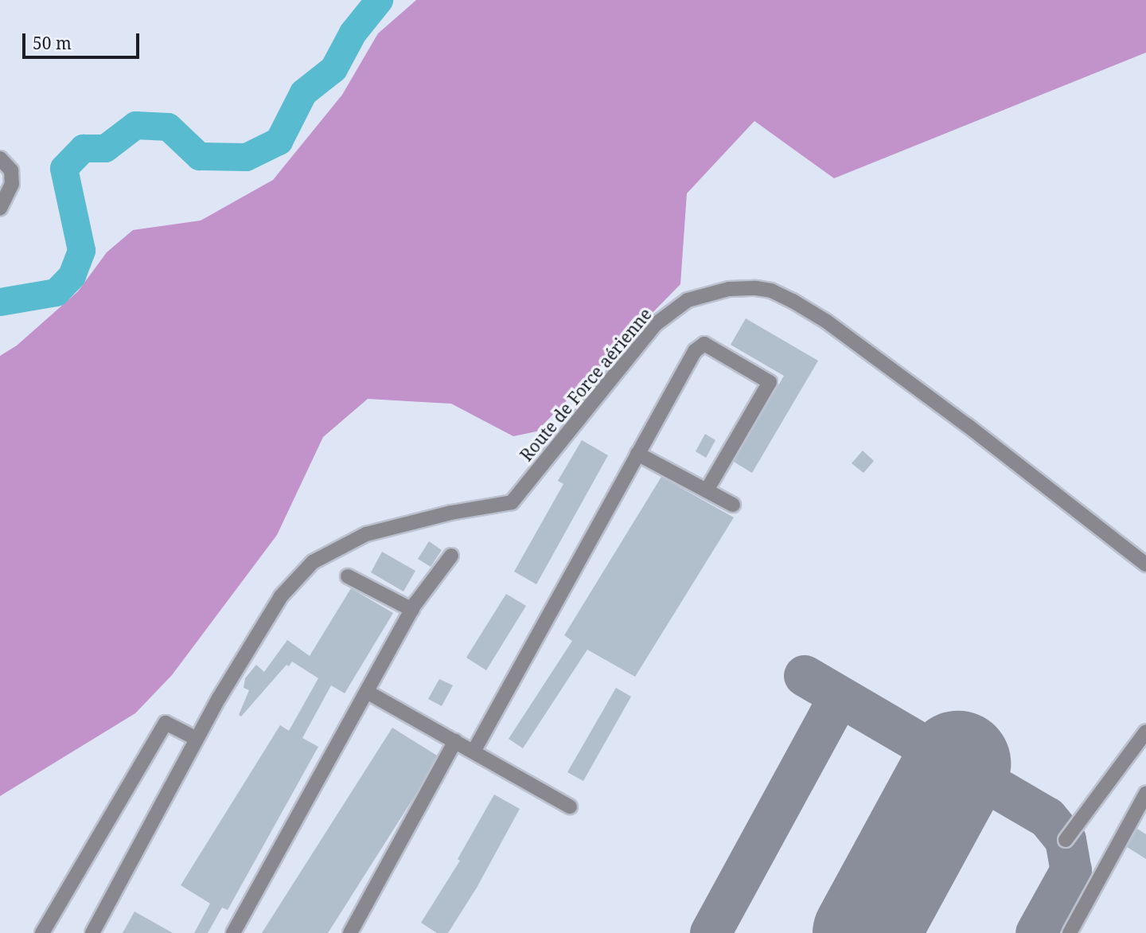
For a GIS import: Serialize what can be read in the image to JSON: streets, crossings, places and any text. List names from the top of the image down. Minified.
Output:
{"streets":{"street":["Route de Force aérienne"]},"scale_bar":"50 m"}
